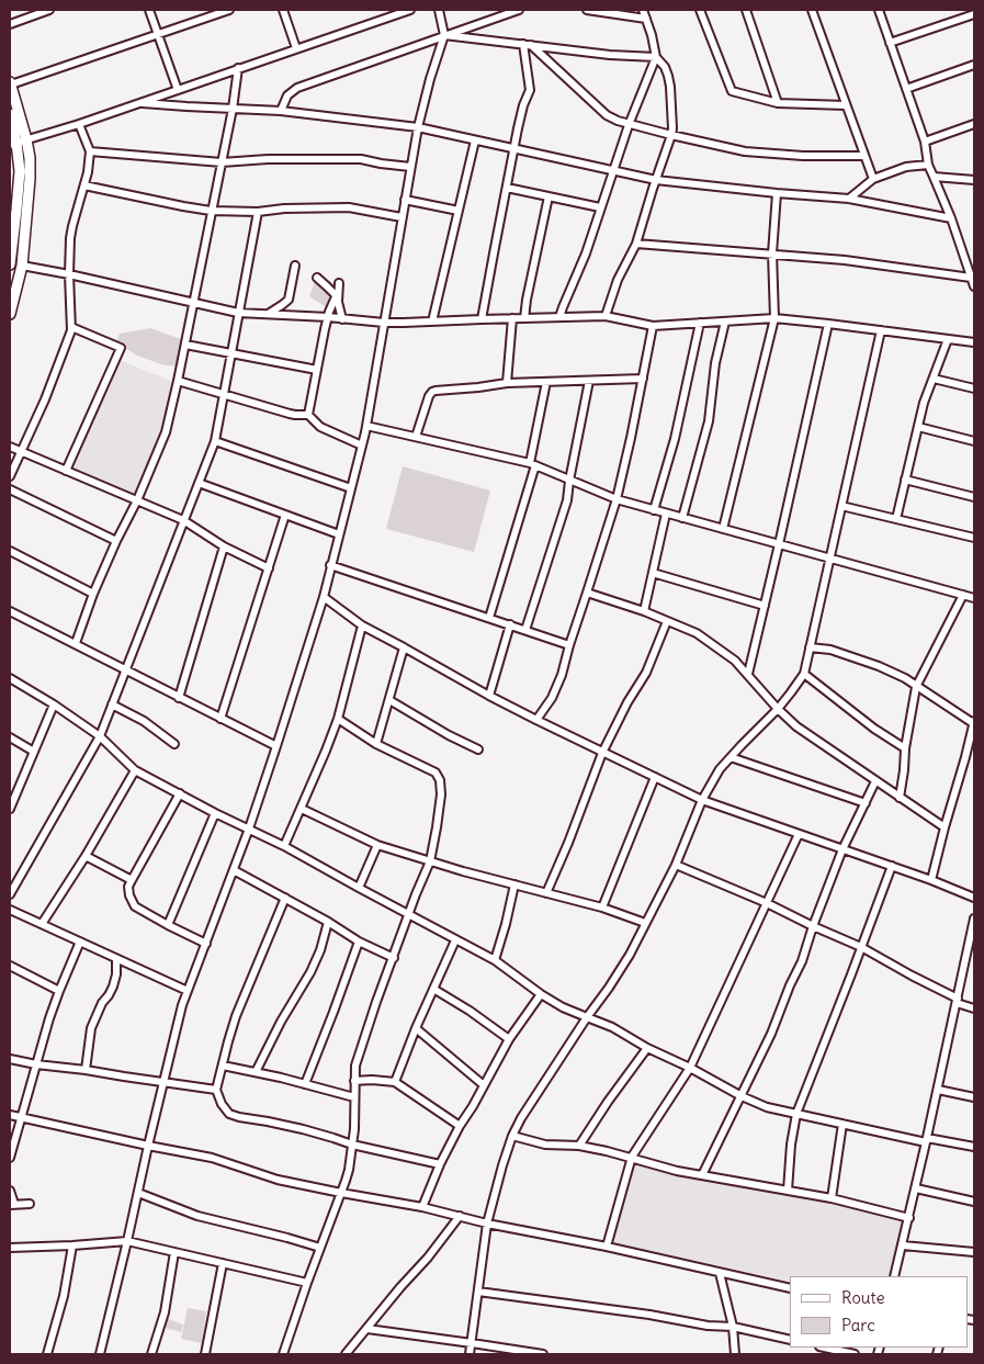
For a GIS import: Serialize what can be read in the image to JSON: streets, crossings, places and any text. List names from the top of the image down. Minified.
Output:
{"legend":["Route","Parc"]}
